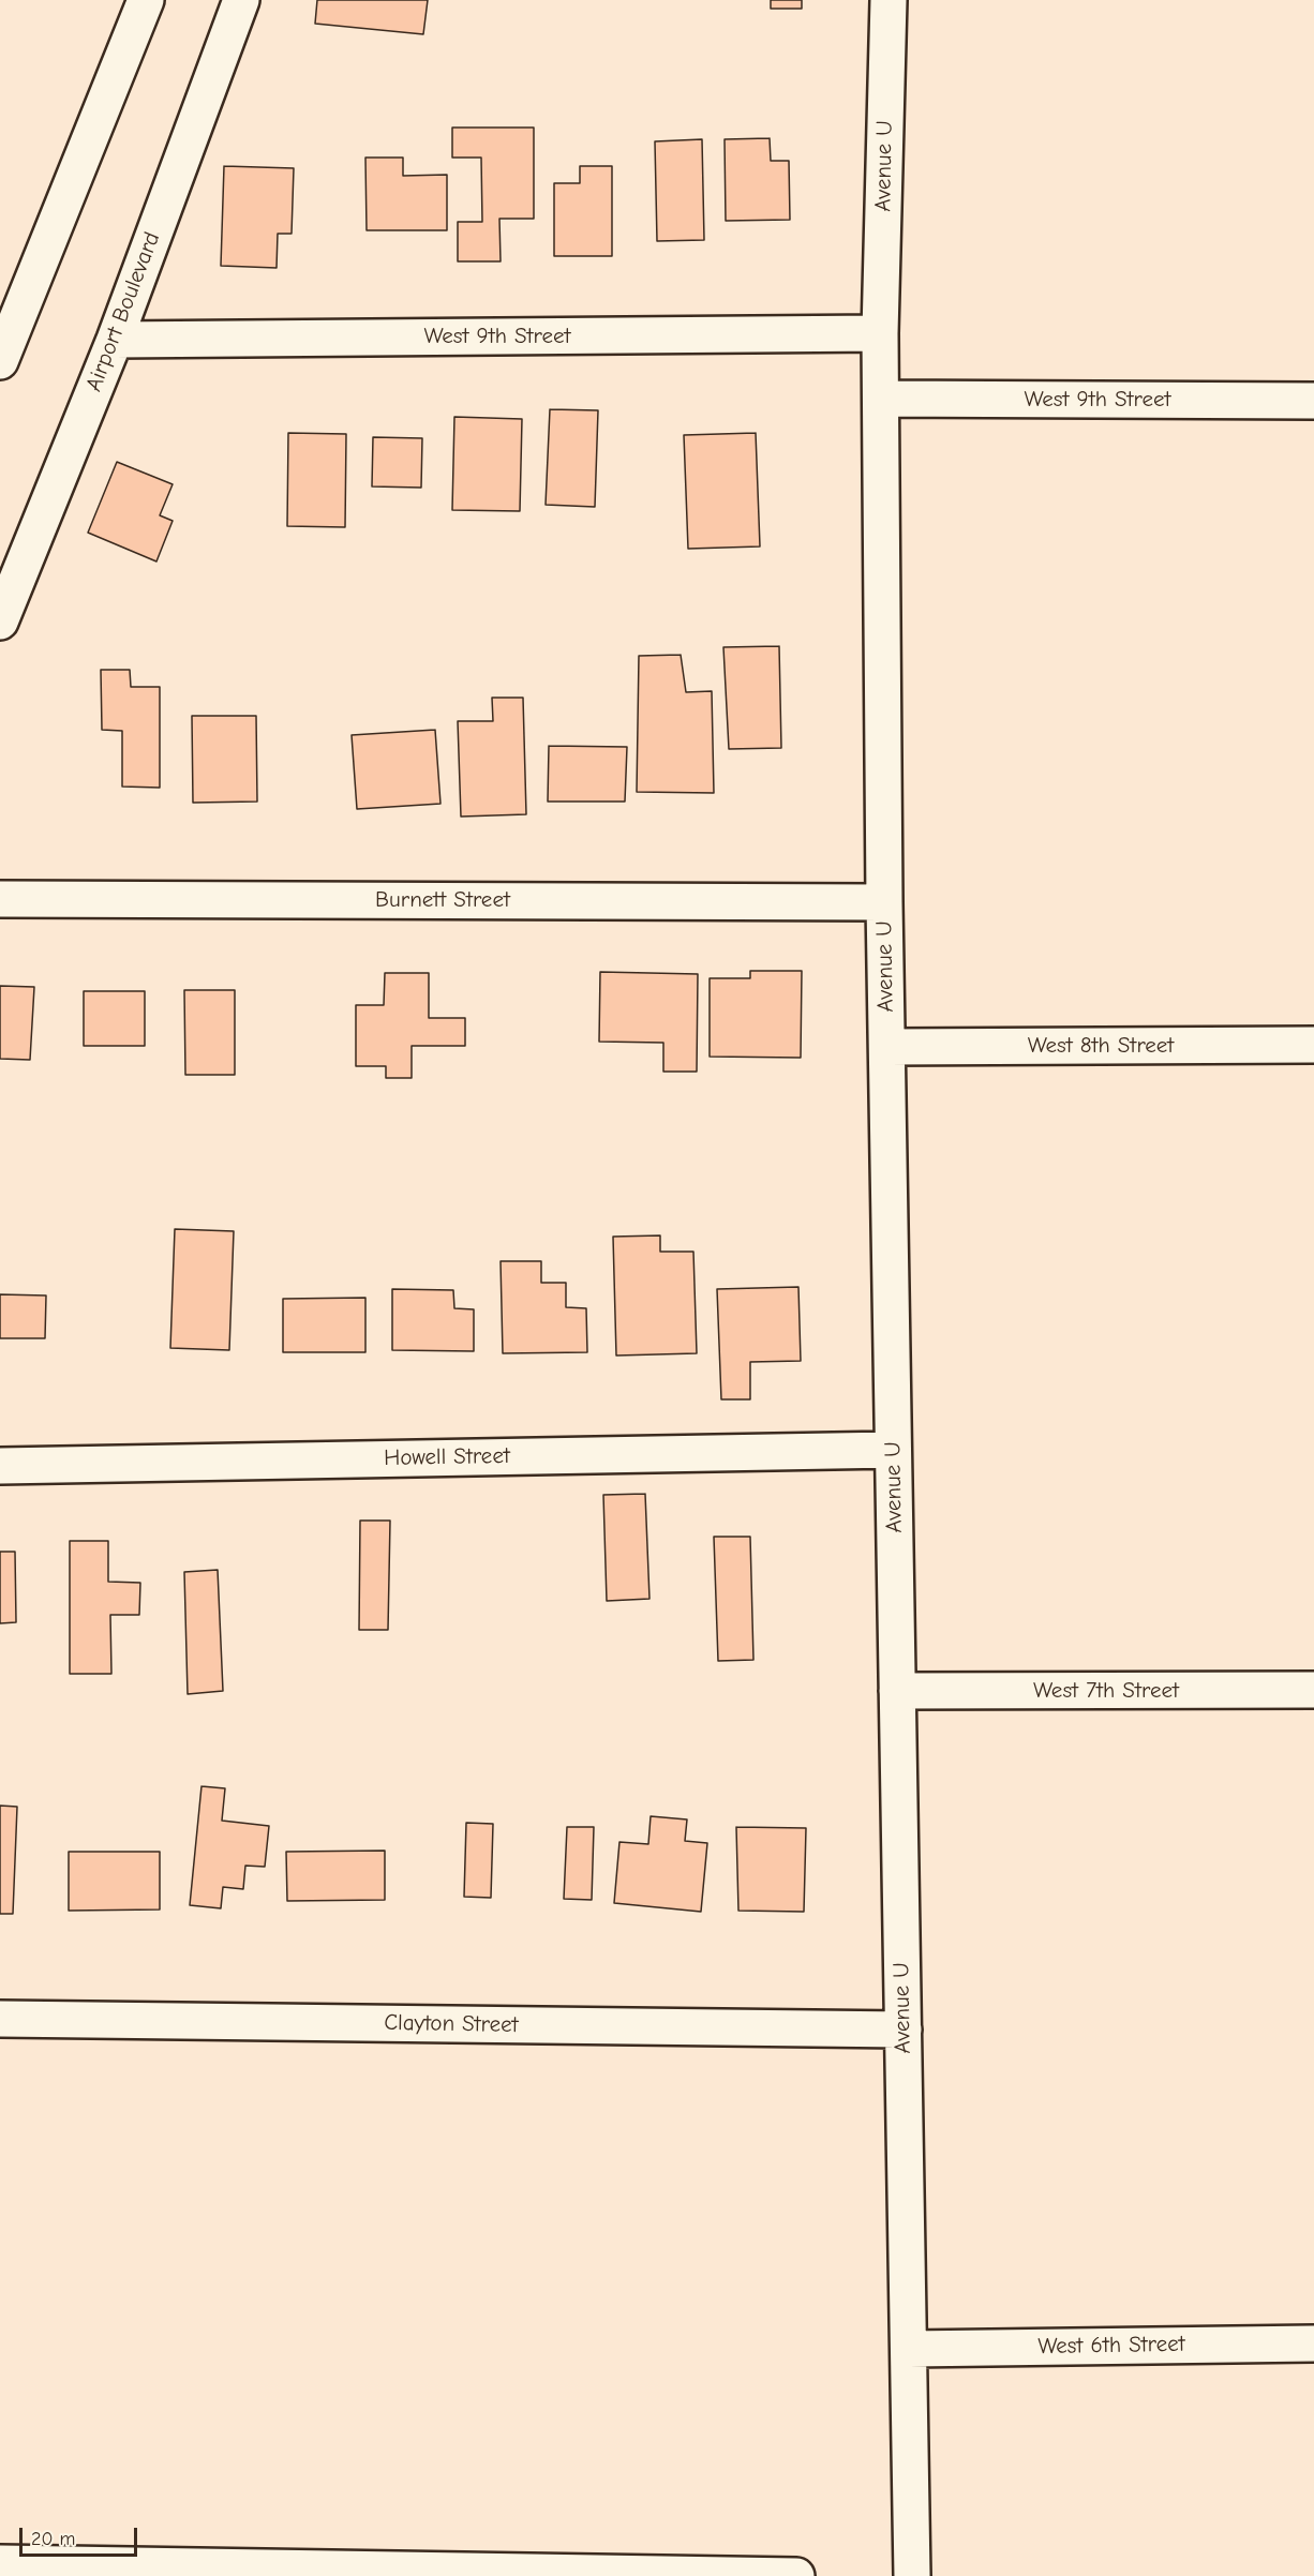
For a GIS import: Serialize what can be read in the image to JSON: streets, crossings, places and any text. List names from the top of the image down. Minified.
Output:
{"streets":{"street":["Avenue U","Airport Boulevard","West 9th Street","Burnett Street","West 8th Street","Howell Street","West 7th Street","Clayton Street","West 6th Street"]},"crossings":[["Avenue U","West 9th Street"],["Avenue U","Burnett Street"],["Avenue U","West 8th Street"],["Avenue U","Howell Street"],["Avenue U","West 7th Street"],["Avenue U","Clayton Street"],["Avenue U","West 6th Street"],["Airport Boulevard","West 9th Street"]],"scale_bar":"20 m"}
